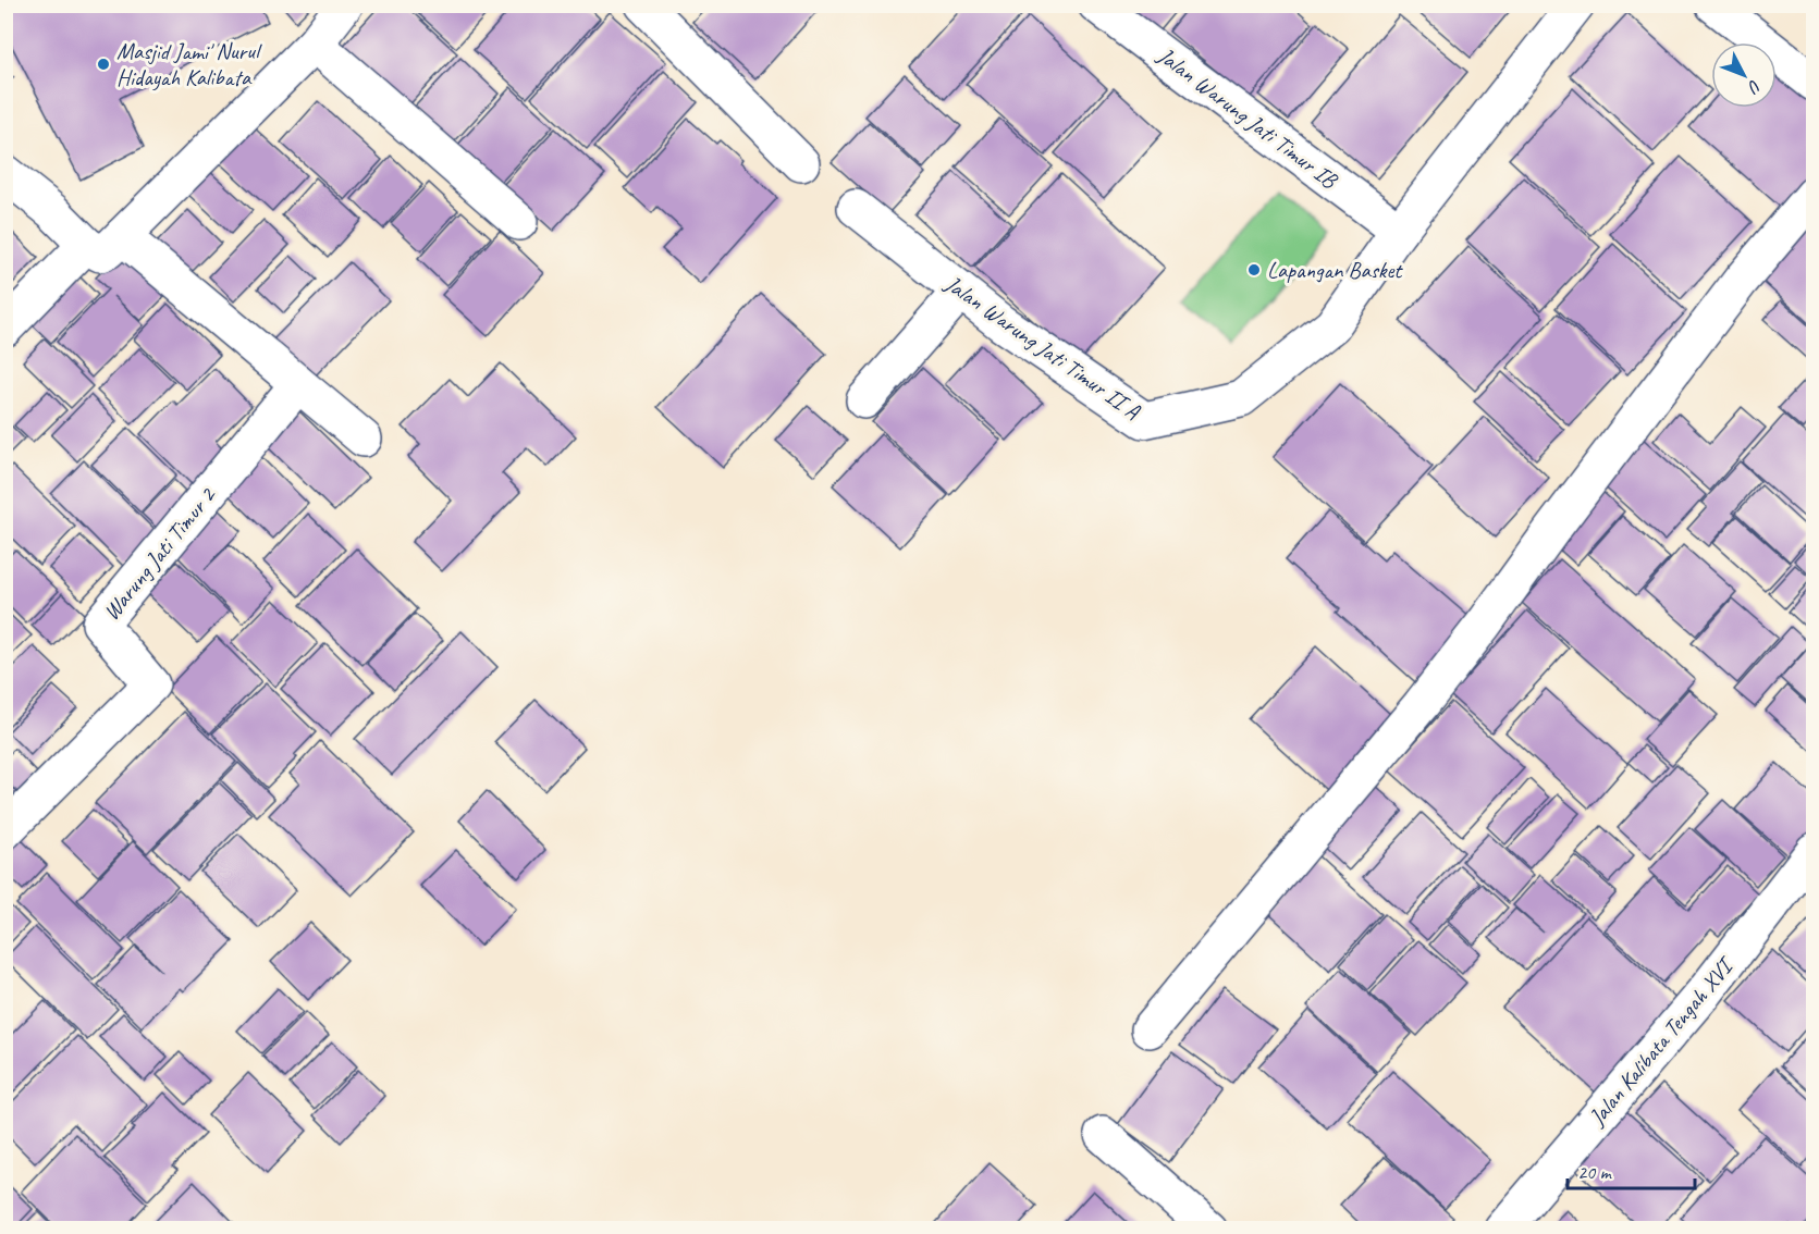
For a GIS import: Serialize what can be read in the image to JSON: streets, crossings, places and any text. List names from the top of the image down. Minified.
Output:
{"streets":{"street":["Jalan Warung Jati Timur IB","Jalan Warung Jati Timur II A","Warung Jati Timur 2","Jalan Kalibata Tengah XVI"]},"crossings":[["Jalan Warung Jati Timur IB","Jalan Warung Jati Timur II A"]],"places":["Masjid Jami' Nurul Hidayah Kalibata","Lapangan Basket"],"scale_bar":"20 m","north":"bottom right"}
